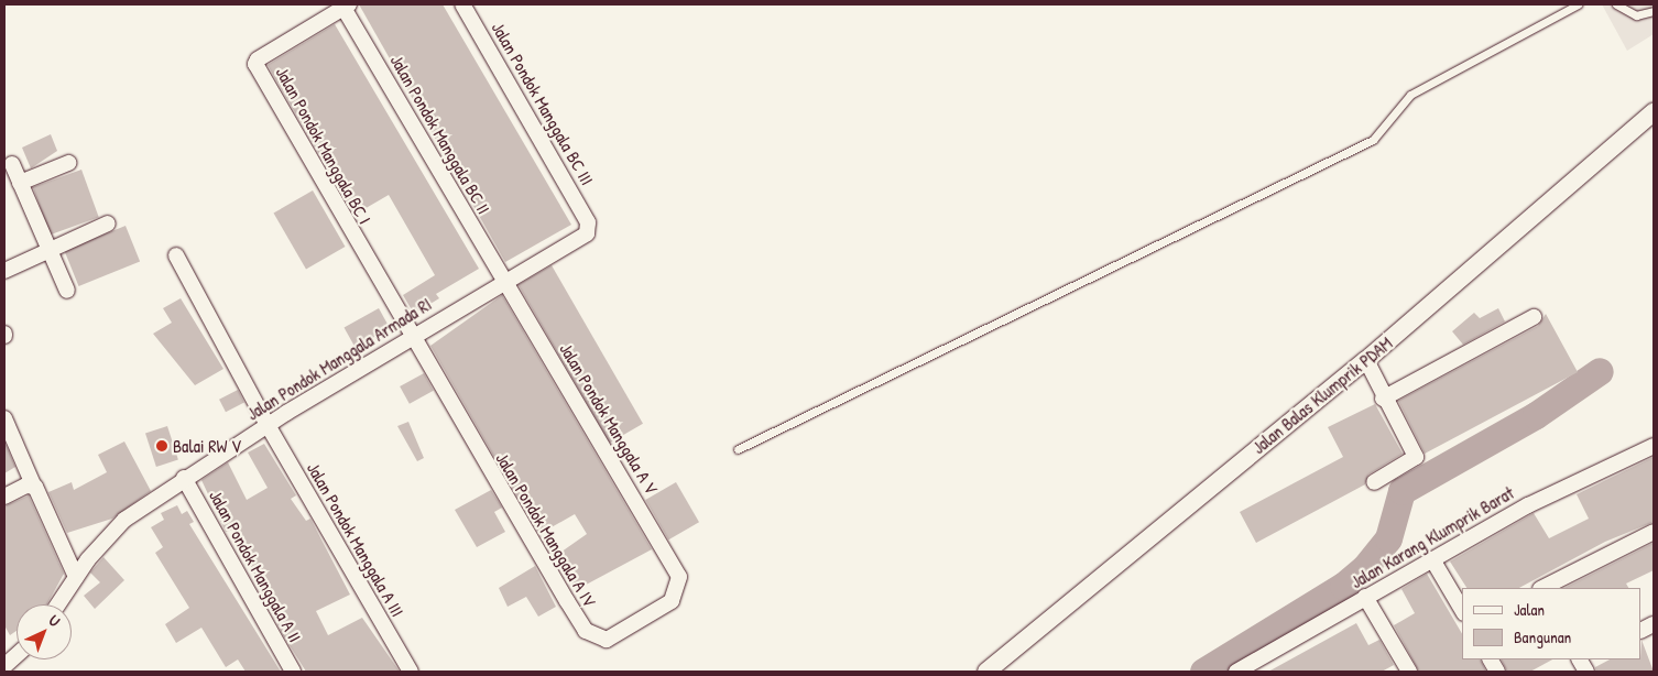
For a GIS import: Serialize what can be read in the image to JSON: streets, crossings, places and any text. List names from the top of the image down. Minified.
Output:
{"streets":{"street":["Jalan Pondok Manggala BC III","Jalan Pondok Manggala BC II","Jalan Pondok Manggala BC I","Jalan Pondok Manggala Armada RI","Jalan Balas Klumprik PDAM","Jalan Pondok Manggala A V","Jalan Pondok Manggala A IV","Jalan Karang Klumprik Barat","Jalan Pondok Manggala A III","Jalan Pondok Manggala A II"]},"crossings":[["Jalan Pondok Manggala BC III","Jalan Pondok Manggala Armada RI"],["Jalan Pondok Manggala BC II","Jalan Pondok Manggala BC I"],["Jalan Pondok Manggala BC II","Jalan Pondok Manggala Armada RI"],["Jalan Pondok Manggala BC II","Jalan Pondok Manggala A V"],["Jalan Pondok Manggala BC I","Jalan Pondok Manggala Armada RI"],["Jalan Pondok Manggala BC I","Jalan Pondok Manggala A IV"],["Jalan Pondok Manggala Armada RI","Jalan Pondok Manggala A V"],["Jalan Pondok Manggala Armada RI","Jalan Pondok Manggala A IV"],["Jalan Pondok Manggala Armada RI","Jalan Pondok Manggala A III"],["Jalan Pondok Manggala Armada RI","Jalan Pondok Manggala A II"],["Jalan Pondok Manggala A V","Jalan Pondok Manggala A IV"]],"places":["Balai RW V"],"legend":["Jalan","Bangunan"],"north":"top right"}
